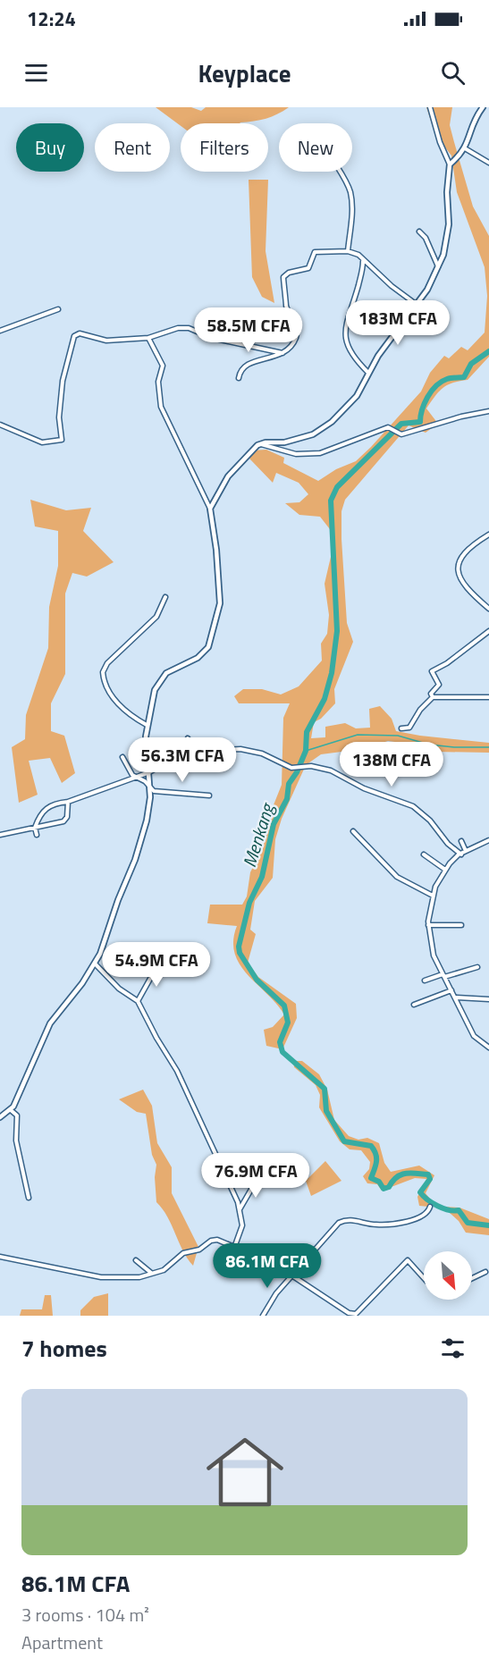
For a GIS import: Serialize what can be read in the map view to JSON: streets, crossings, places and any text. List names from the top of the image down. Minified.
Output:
{"water":["Menkang"],"north":"bottom right","page":{"status":"12:24","header":"Keyplace","chip":["Buy","Rent","Filters","New"],"price":["183M CFA","58.5M CFA","56.3M CFA","138M CFA","54.9M CFA","76.9M CFA","86.1M CFA"],"heading":"7 homes","list":[{"name":"86.1M CFA","note":"3 rooms · 104 m² · Apartment"}]}}
